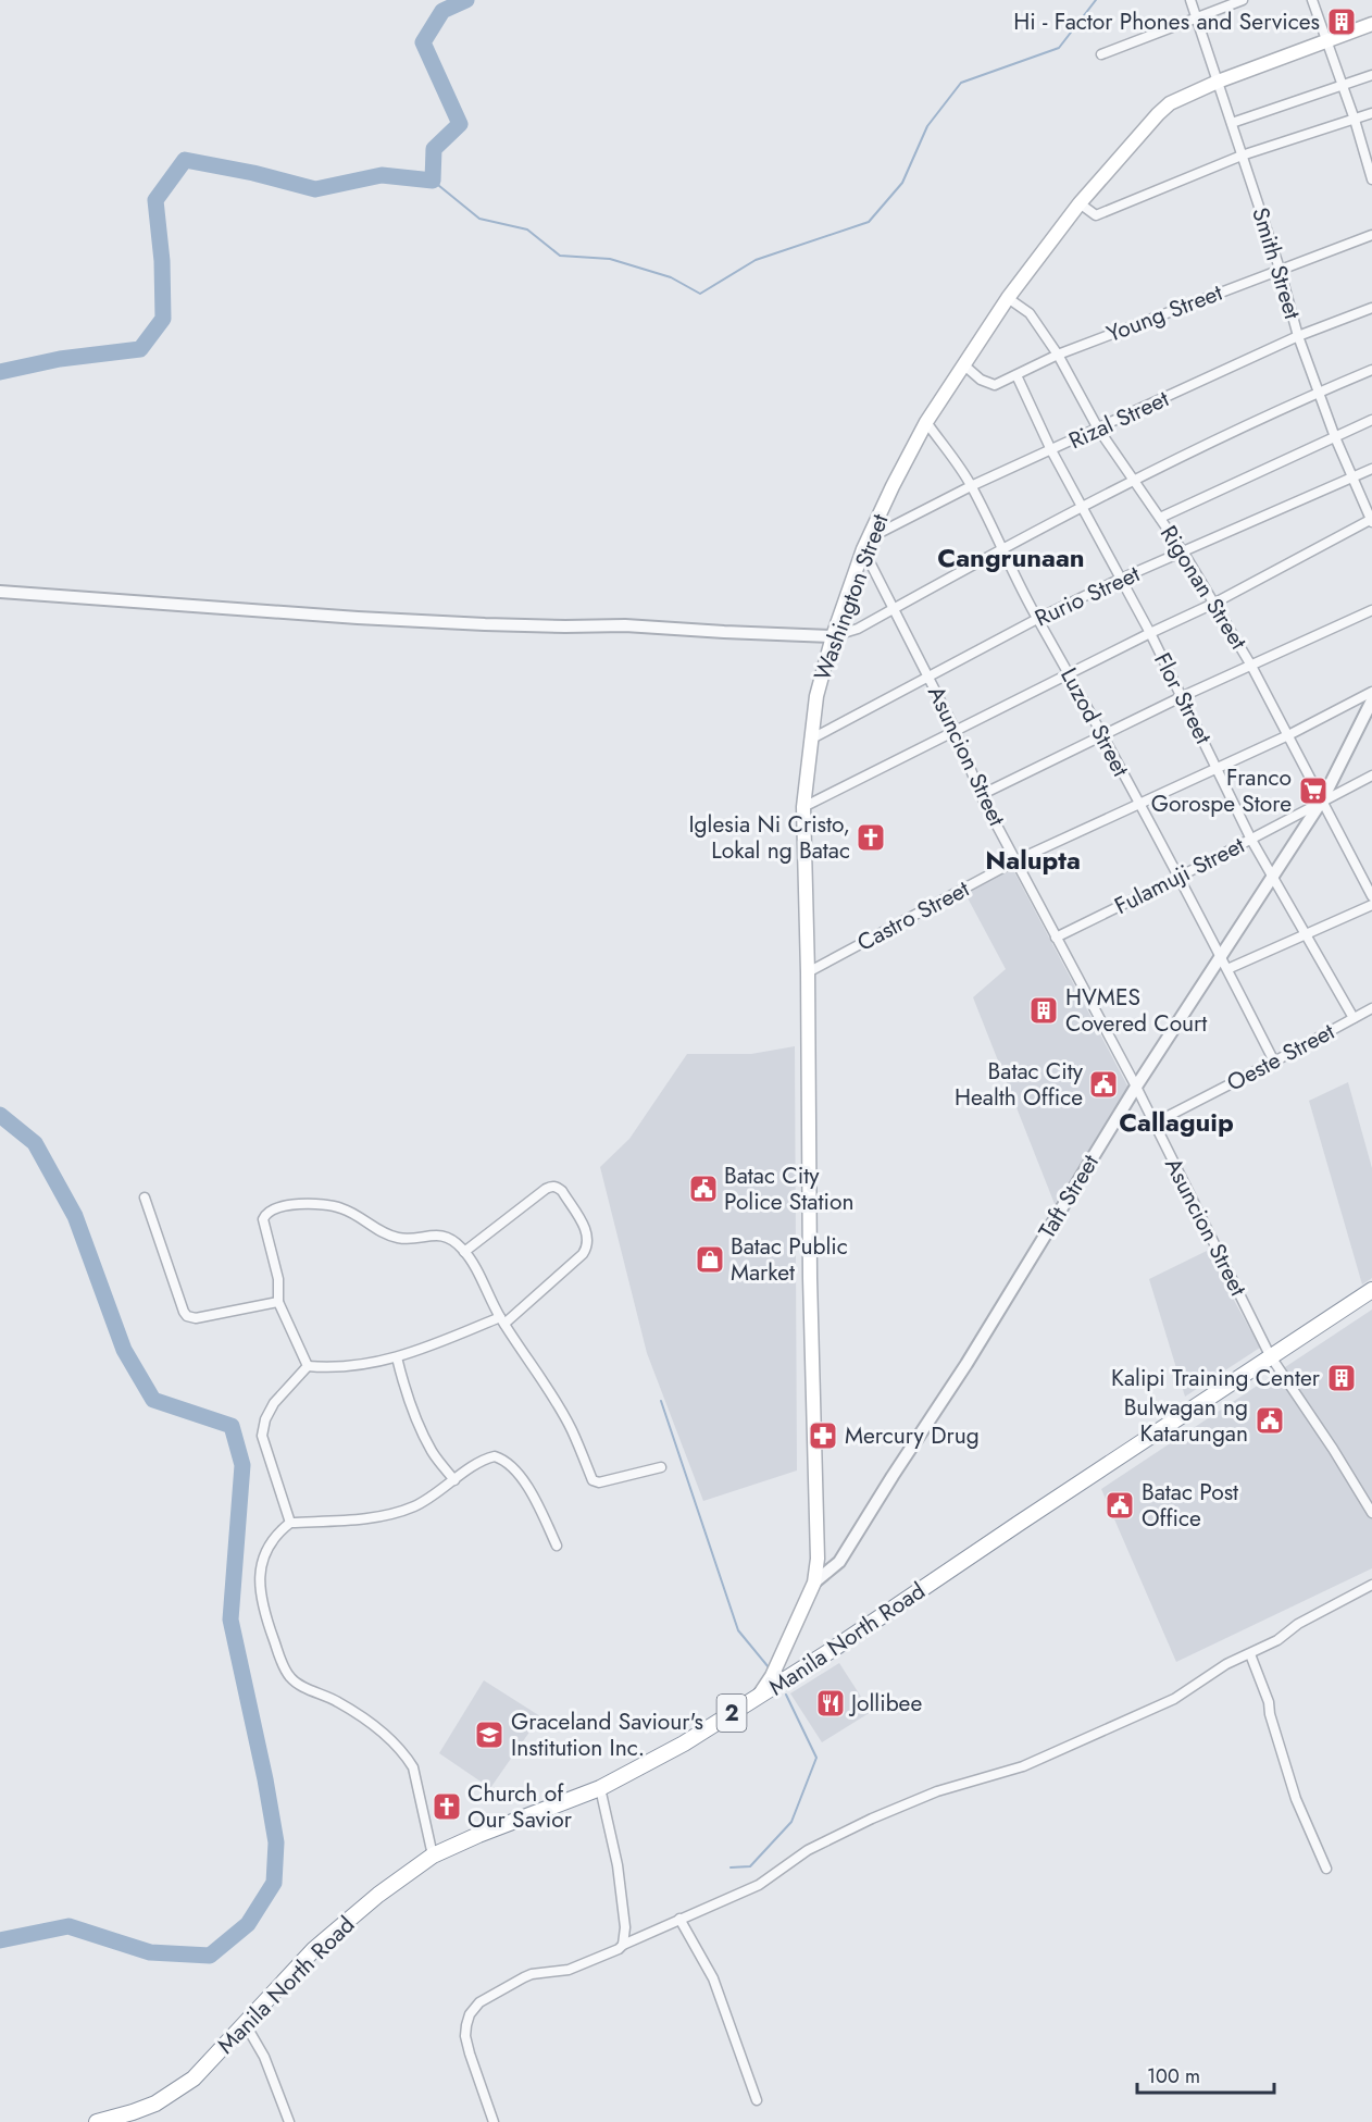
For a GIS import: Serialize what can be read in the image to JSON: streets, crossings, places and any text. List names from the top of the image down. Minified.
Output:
{"streets":{"highway":["Manila North Road","2"],"main road":["Washington Street"],"street":["Smith Street","Young Street","Rizal Street","Rigonan Street","Rurio Street","Flor Street","Luzod Street","Asuncion Street","Fulamuji Street","Castro Street","Oeste Street","Taft Street"]},"crossings":[["Smith Street","Young Street"],["Smith Street","Rizal Street"],["Smith Street","Rurio Street"],["Smith Street","Washington Street"],["Young Street","Rigonan Street"],["Young Street","Washington Street"],["Young Street","Flor Street"],["Rizal Street","Rigonan Street"],["Rizal Street","Washington Street"],["Rizal Street","Flor Street"],["Rizal Street","Luzod Street"],["Rizal Street","Asuncion Street"],["Rigonan Street","Rurio Street"],["Rigonan Street","Washington Street"],["Rigonan Street","Fulamuji Street"],["Rigonan Street","Castro Street"],["Rigonan Street","Taft Street"],["Rurio Street","Washington Street"],["Rurio Street","Flor Street"],["Rurio Street","Luzod Street"],["Rurio Street","Asuncion Street"],["Washington Street","Luzod Street"],["Washington Street","Asuncion Street"],["Washington Street","Castro Street"],["Washington Street","Taft Street"],["Washington Street","Manila North Road"],["Flor Street","Fulamuji Street"],["Flor Street","Castro Street"],["Flor Street","Oeste Street"],["Flor Street","Taft Street"],["Luzod Street","Fulamuji Street"],["Luzod Street","Castro Street"],["Luzod Street","Oeste Street"],["Luzod Street","Taft Street"],["Asuncion Street","Fulamuji Street"],["Asuncion Street","Castro Street"],["Asuncion Street","Oeste Street"],["Asuncion Street","Taft Street"],["Asuncion Street","Manila North Road"],["Fulamuji Street","Taft Street"]],"districts":["Cangrunaan","Nalupta","Callaguip"],"places":{"building":["Hi - Factor Phones and Services","HVMES Covered Court","Kalipi Training Center"],"supermarket":["Franco Gorospe Store"],"church":["Iglesia Ni Cristo, Lokal ng Batac","Church of Our Savior"],"public building":["Batac City Health Office","Batac City Police Station","Bulwagan ng Katarungan","Batac Post Office"],"shop":["Batac Public Market"],"pharmacy":["Mercury Drug"],"restaurant":["Jollibee"],"school or university":["Graceland Saviour's Institution Inc."]},"scale_bar":"100 m"}
